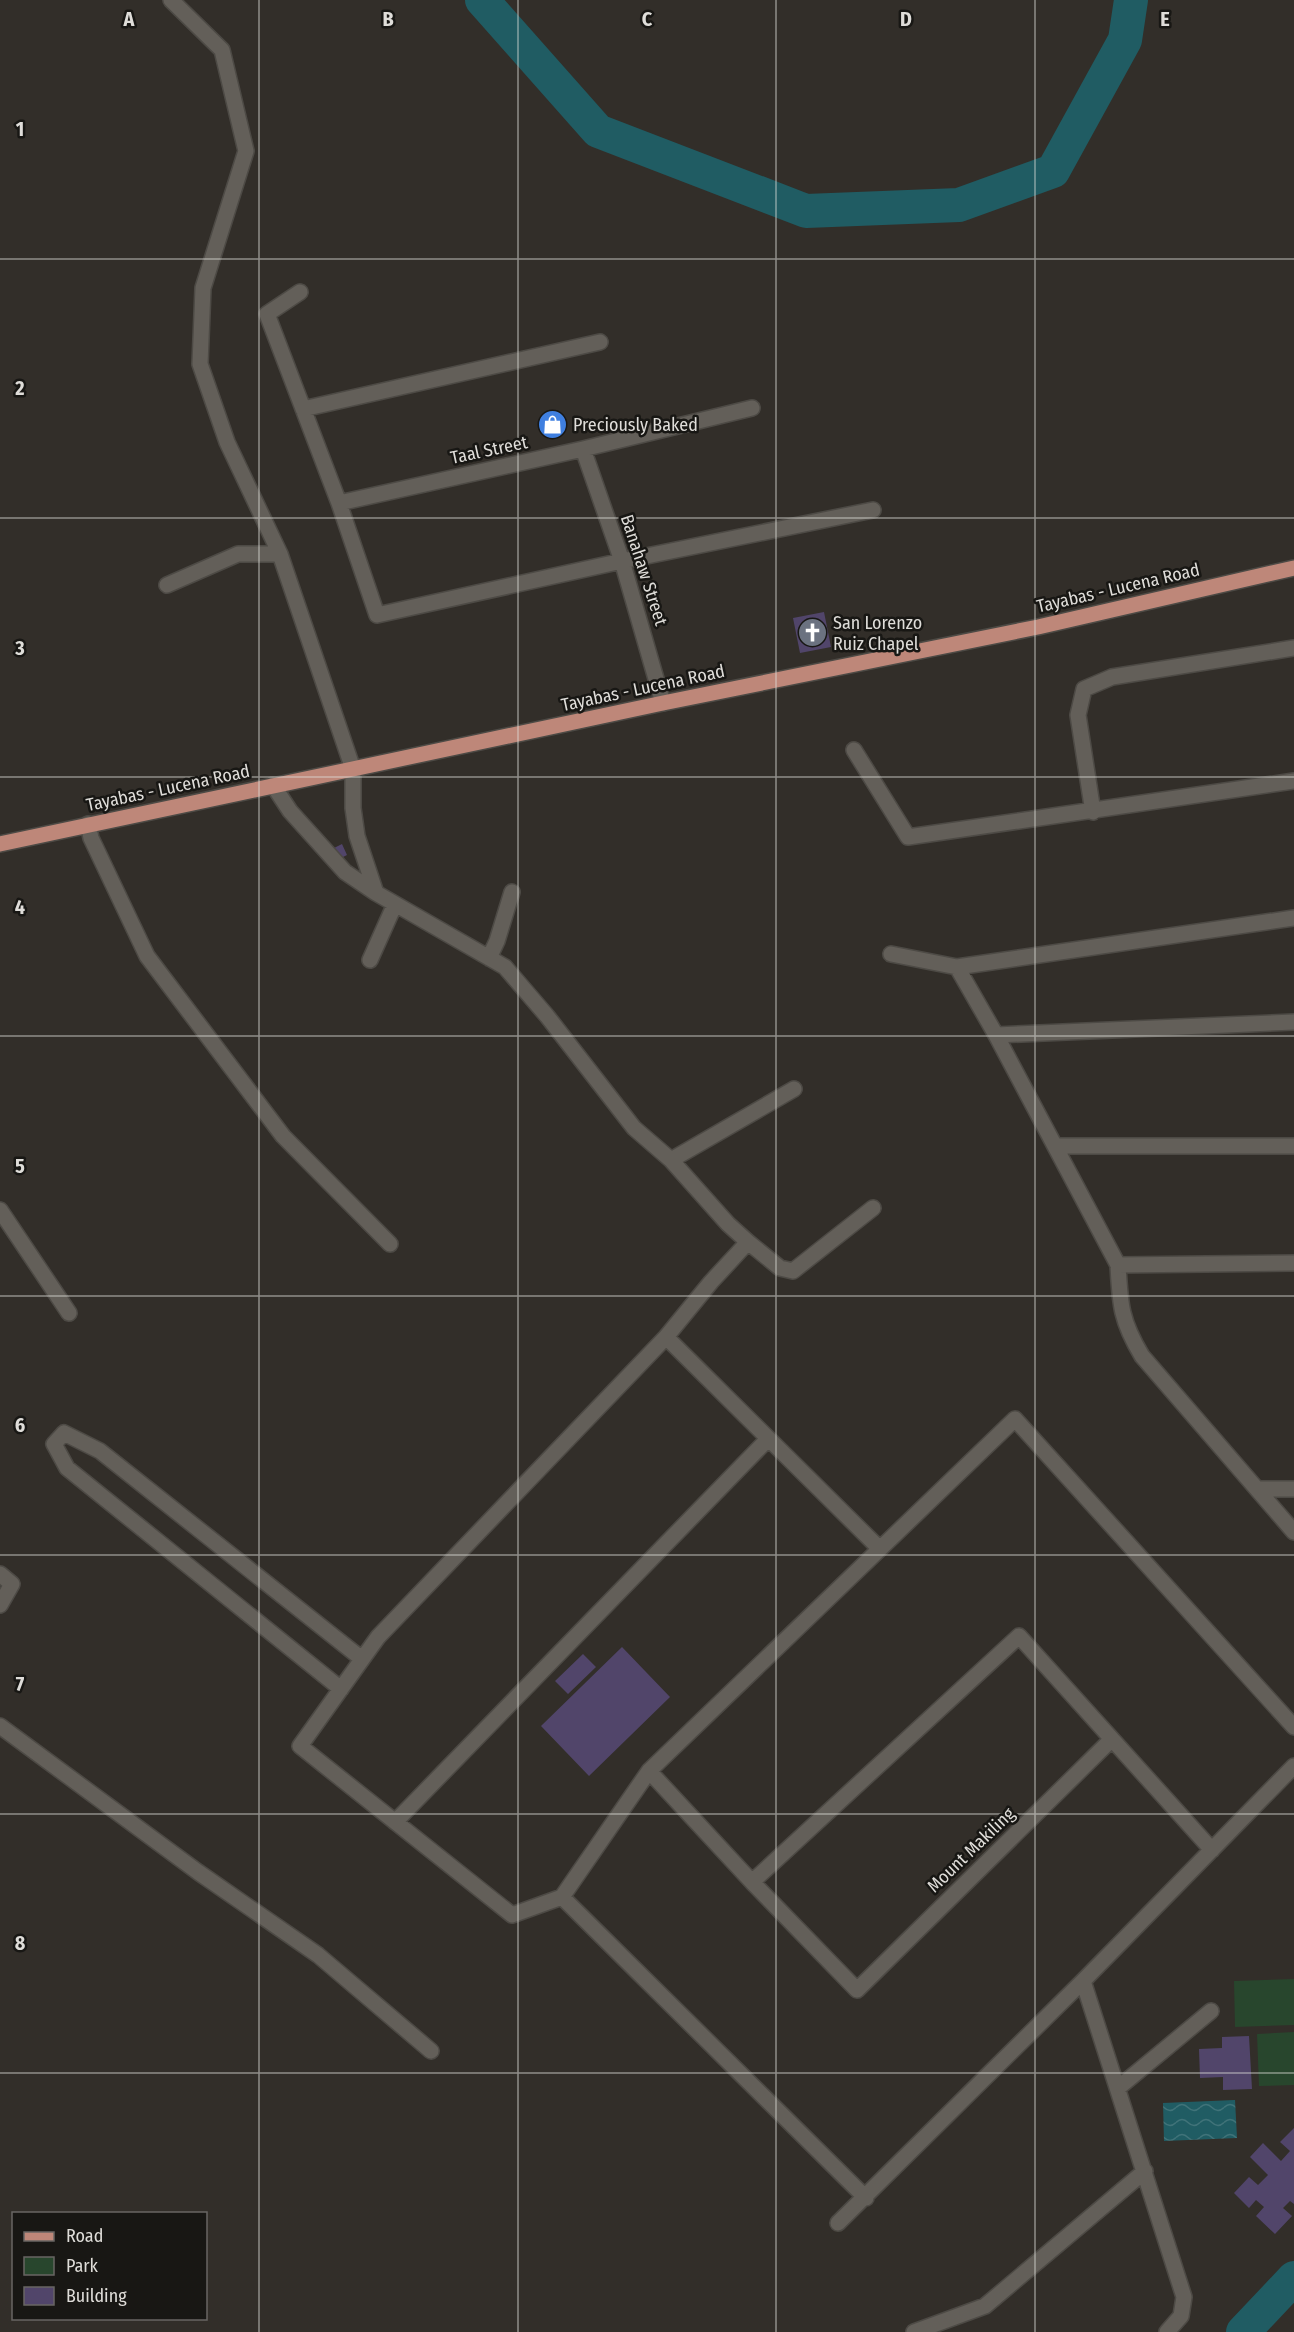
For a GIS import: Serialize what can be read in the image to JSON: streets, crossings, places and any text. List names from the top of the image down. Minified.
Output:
{"streets":{"main road":["Tayabas - Lucena Road"],"street":["Taal Street","Banahaw Street","Mount Makiling"]},"crossings":[["Taal Street","Banahaw Street"],["Banahaw Street","Tayabas - Lucena Road"]],"places":{"shop":["Preciously Baked"],"church":["San Lorenzo Ruiz Chapel"]},"legend":["Road","Park","Building"],"grid":{"columns":["A","B","C","D","E"],"rows":["1","2","3","4","5","6","7","8"]}}
